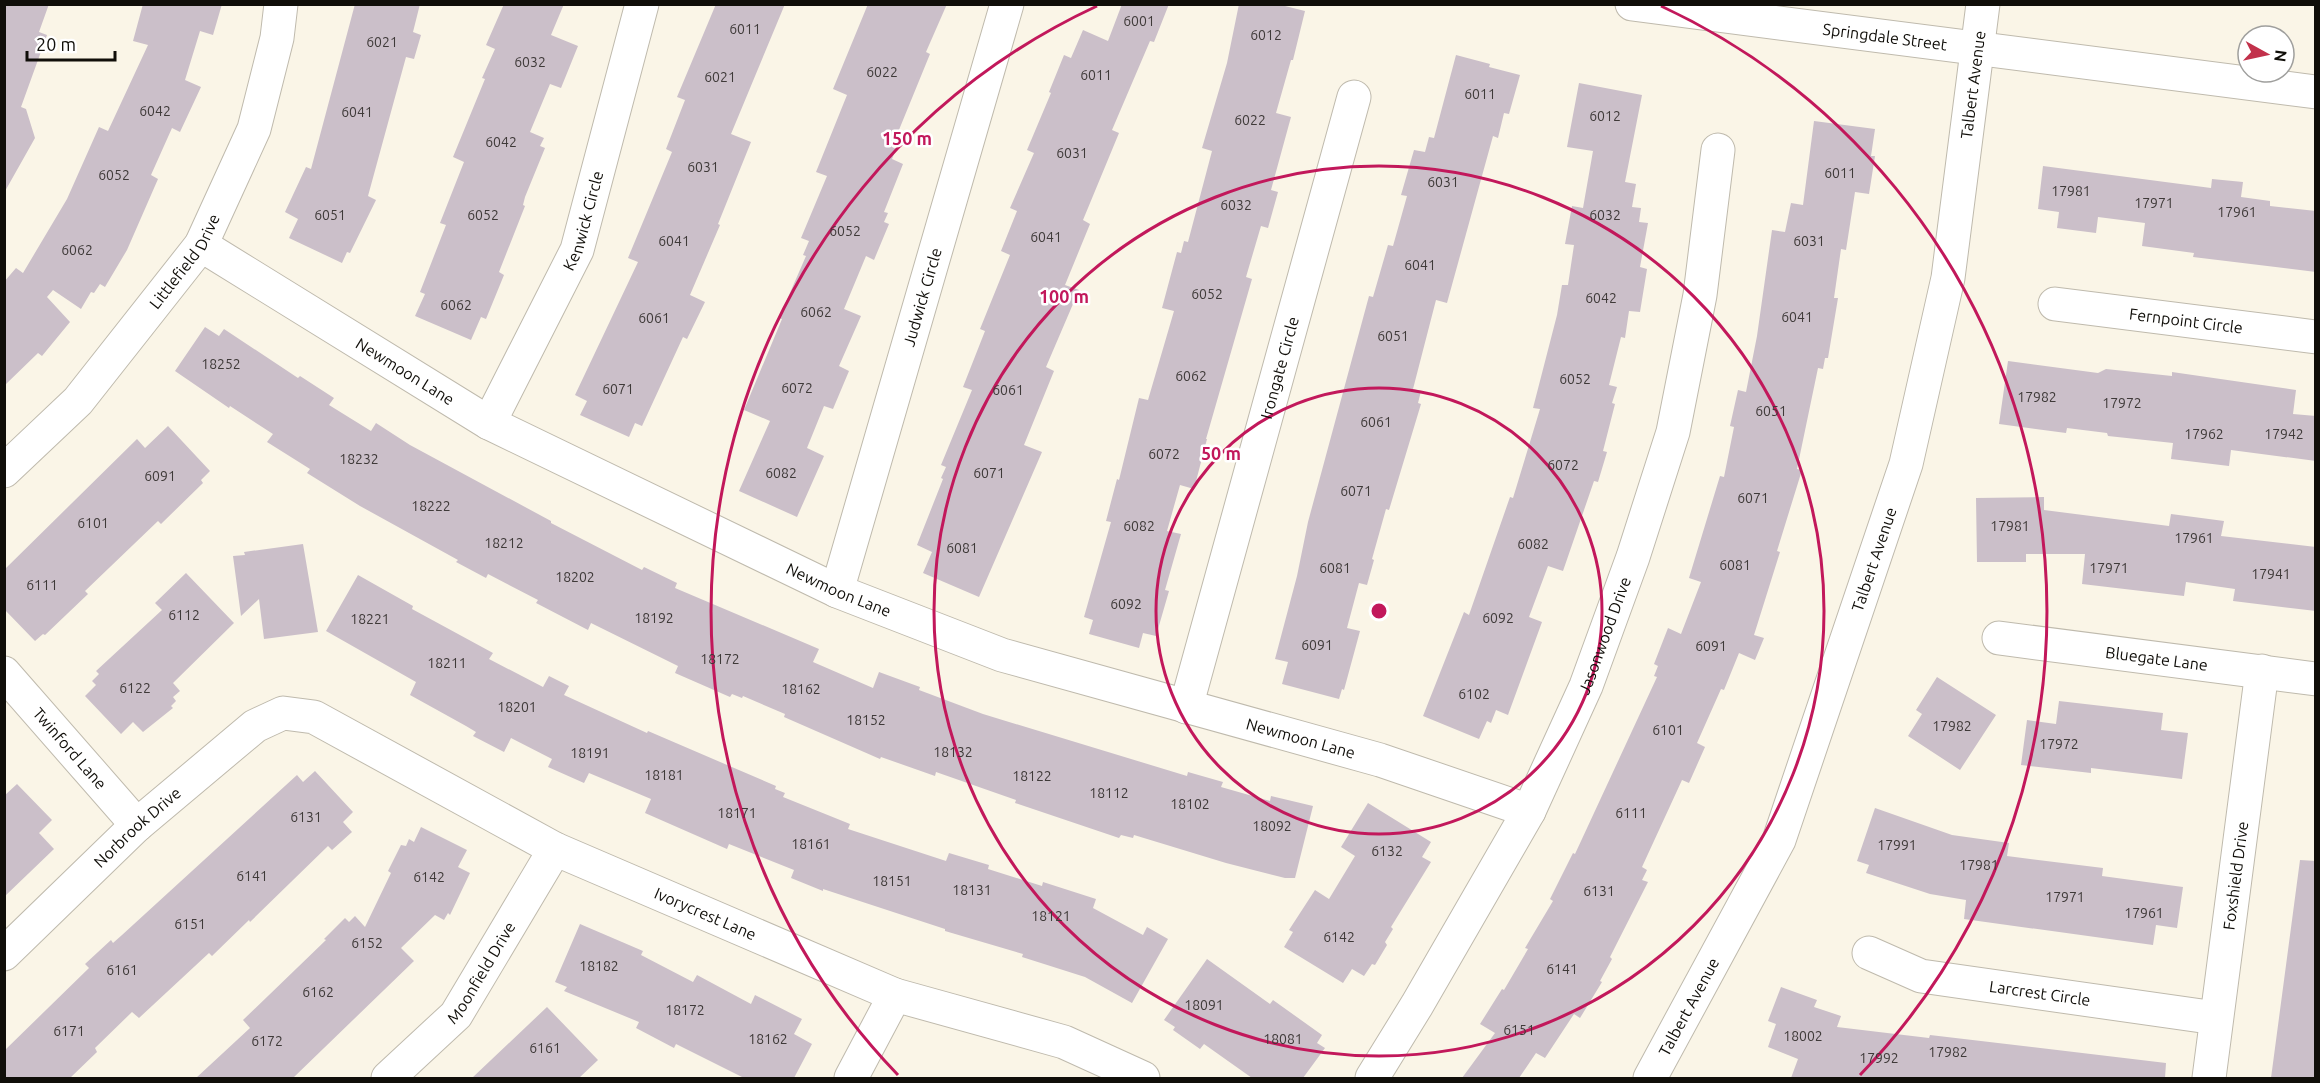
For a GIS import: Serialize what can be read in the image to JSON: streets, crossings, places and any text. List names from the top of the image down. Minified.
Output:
{"streets":{"street":["Springdale Street","Talbert Avenue","Kenwick Circle","Littlefield Drive","Judwick Circle","Fernpoint Circle","Irongate Circle","Newmoon Lane","Jasonwood Drive","Bluegate Lane","Twinford Lane","Norbrook Drive","Foxshield Drive","Ivorycrest Lane","Moonfield Drive","Larcrest Circle"]},"crossings":[["Springdale Street","Talbert Avenue"],["Kenwick Circle","Newmoon Lane"],["Littlefield Drive","Newmoon Lane"],["Judwick Circle","Newmoon Lane"],["Irongate Circle","Newmoon Lane"],["Newmoon Lane","Jasonwood Drive"],["Bluegate Lane","Foxshield Drive"],["Twinford Lane","Norbrook Drive"],["Norbrook Drive","Ivorycrest Lane"],["Foxshield Drive","Larcrest Circle"],["Ivorycrest Lane","Moonfield Drive"]],"house_numbers":["6001","6011","6012","6021","6032","6022","6011","6021","6011","6042","6041","6012","6022","6042","6031","6031","6011","6052","6031","17981","17971","6032","17961","6051","6052","6032","6052","6041","6041","6031","6062","6041","6052","6042","6062","6062","6041","6061","6051","18252","6062","6052","6072","6071","6061","17982","17972","6051","6061","17962","17942","6072","18232","6072","6082","6071","6091","6071","6071","18222","6101","6082","17981","17961","18212","6082","6081","6081","6081","17971","17941","18202","6111","6092","6112","18192","6092","18221","6091","6091","18172","18211","6122","18162","6102","18201","18152","17982","6101","17972","18132","18191","18181","18122","18112","18102","18171","6111","6131","18092","18161","17991","6132","17981","6141","6142","18151","18131","6131","17971","17961","18121","6151","6142","6152","18182","6141","6161","6162","18091","18172","6151","6171","18002","18162","18081","6172","6161","17982","17992"],"scale_bar":"20 m","north":"right","rings":["150 m","100 m","50 m"]}
